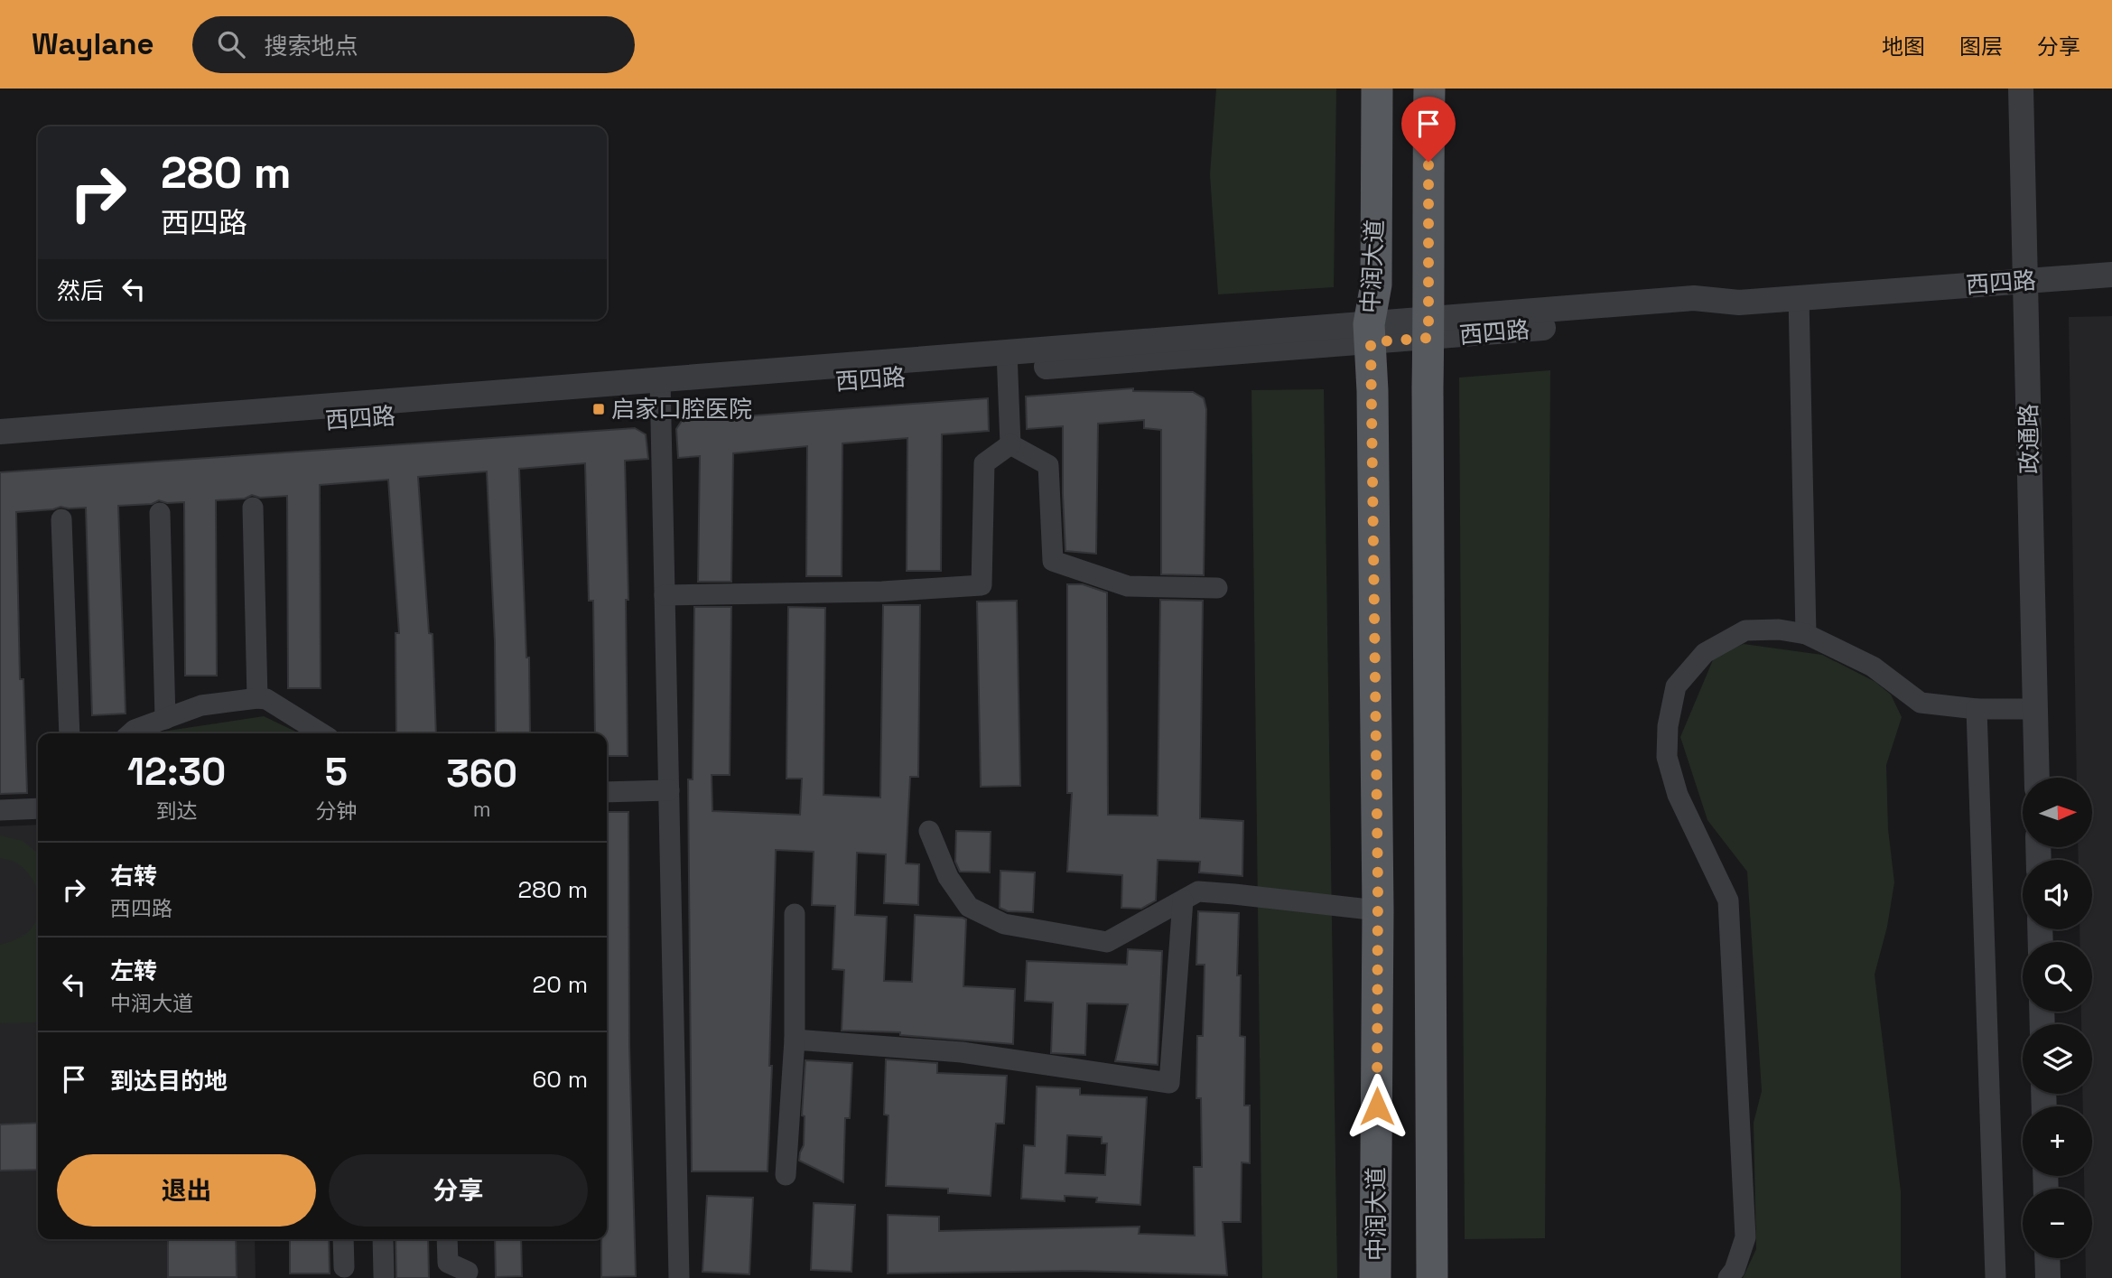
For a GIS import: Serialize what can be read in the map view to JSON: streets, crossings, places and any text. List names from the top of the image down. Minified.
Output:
{"streets":{"main road":["中润大道"],"street":["西四路","政通路"]},"crossings":[["中润大道","西四路"],["西四路","政通路"]],"places":{"transit":["启家口腔医院"]},"north":"right","page":{"header":"Waylane","search":"搜索地点","nav":["地图","图层","分享"],"turn":["280 m","西四路"],"then":"然后","eta":["12:30","到达","5","分钟","360","m"],"map_buttons":["+","−"],"list":[{"name":"右转","note":"西四路","value":"280 m"},{"name":"左转","note":"中润大道","value":"20 m"},{"name":"到达目的地","value":"60 m"}],"buttons":["退出","分享"]}}
